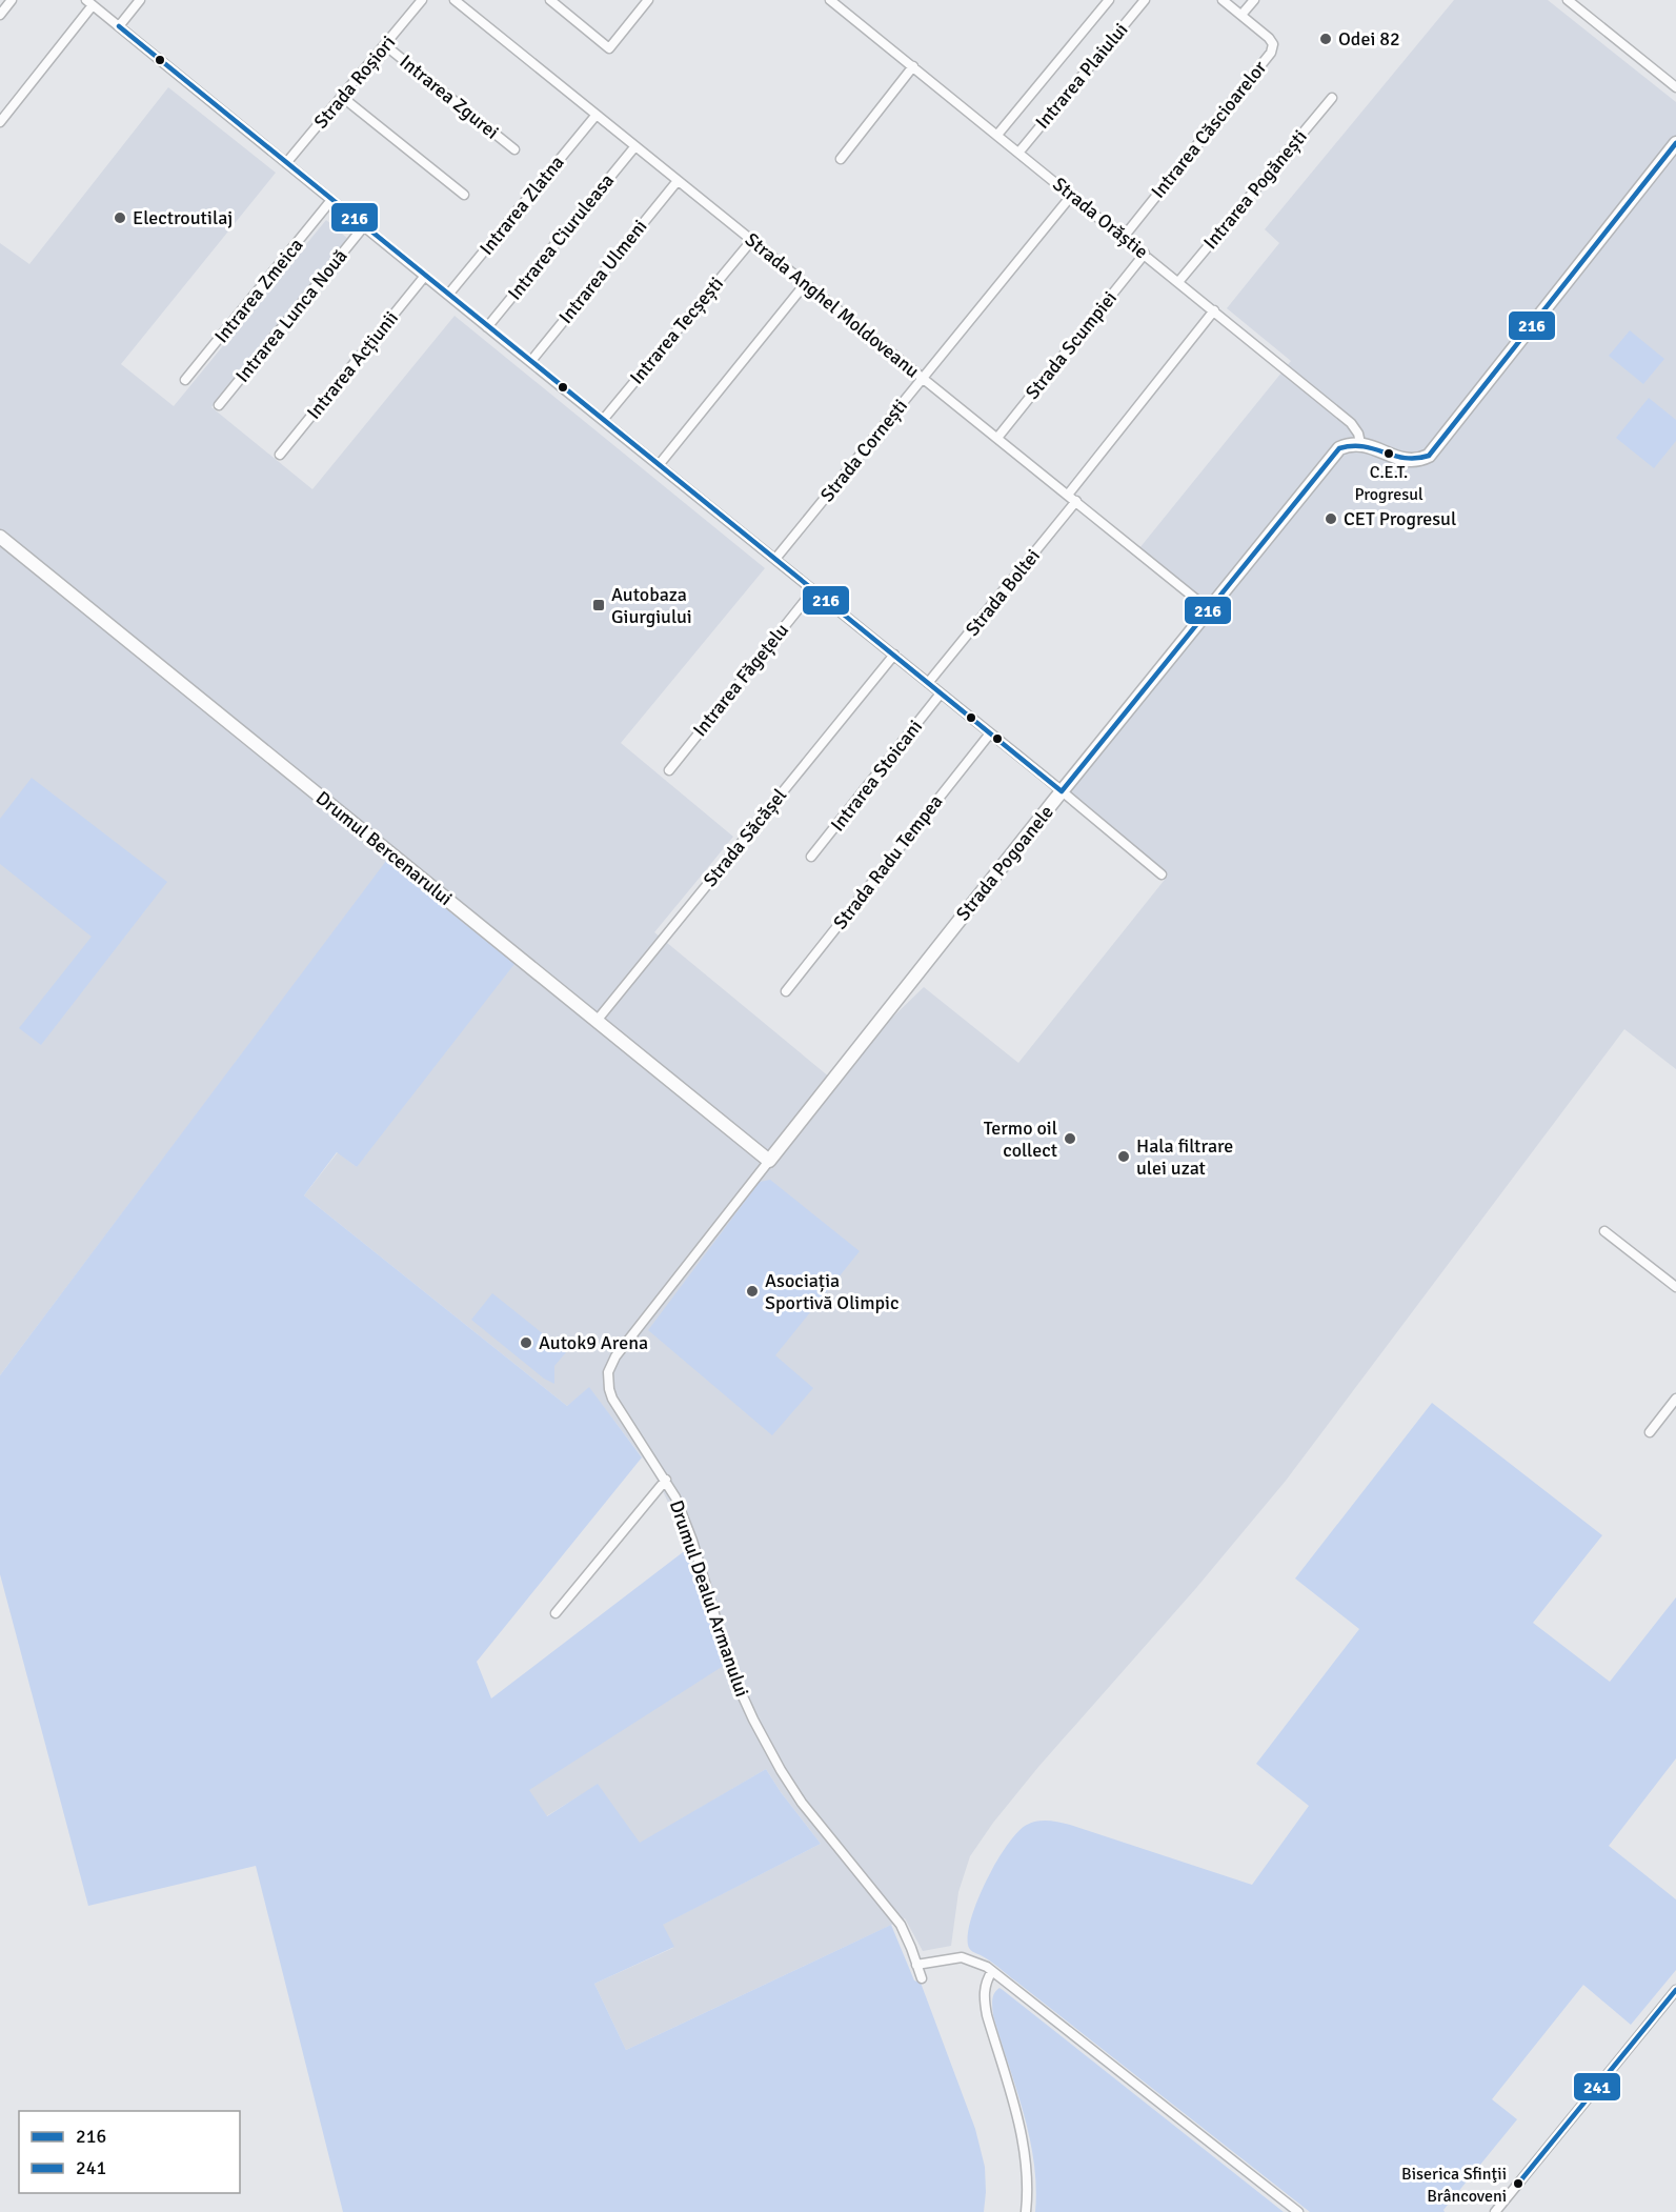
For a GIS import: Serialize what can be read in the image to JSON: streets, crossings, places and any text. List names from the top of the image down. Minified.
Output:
{"streets":{"street":["Intrarea Plaiului","Strada Roșiori","Intrarea Zgurei","Intrarea Căscioarelor","Intrarea Pogănești","Intrarea Zlatna","Strada Orăștie","Intrarea Ciuruleasa","Intrarea Ulmeni","Intrarea Zmeica","Strada Anghel Moldoveanu","Intrarea Lunca Nouă","Intrarea Tecșești","Strada Scumpiei","Intrarea Acțiunii","Strada Cornești","Strada Boltei","Intrarea Făgețelu","Intrarea Stoicani","Strada Săcășel","Drumul Bercenarului","Strada Radu Tempea","Strada Pogoanele","Drumul Dealul Armanului"]},"crossings":[["Intrarea Plaiului","Strada Orăștie"],["Strada Roșiori","Intrarea Zgurei"],["Intrarea Căscioarelor","Strada Orăștie"],["Intrarea Pogănești","Strada Orăștie"],["Intrarea Zlatna","Strada Anghel Moldoveanu"],["Strada Orăștie","Strada Scumpiei"],["Strada Orăștie","Strada Cornești"],["Strada Orăștie","Strada Pogoanele"],["Intrarea Ciuruleasa","Strada Anghel Moldoveanu"],["Intrarea Ulmeni","Strada Anghel Moldoveanu"],["Strada Anghel Moldoveanu","Intrarea Tecșești"],["Strada Anghel Moldoveanu","Strada Scumpiei"],["Strada Anghel Moldoveanu","Strada Cornești"],["Strada Anghel Moldoveanu","Strada Boltei"],["Strada Anghel Moldoveanu","Strada Pogoanele"],["Strada Săcășel","Drumul Bercenarului"],["Drumul Bercenarului","Strada Pogoanele"],["Strada Pogoanele","Drumul Dealul Armanului"]],"places":{"other":["Odei 82","Electroutilaj","C.E.T. Progresul","CET Progresul","Termo oil collect","Hala filtrare ulei uzat","Asociația Sportivă Olimpic","Autok9 Arena","Biserica Sfinţii Brâncoveni"],"transit":["Autobaza Giurgiului"]},"lines":["transit line 216","transit line 241"],"legend":["216","241"]}
